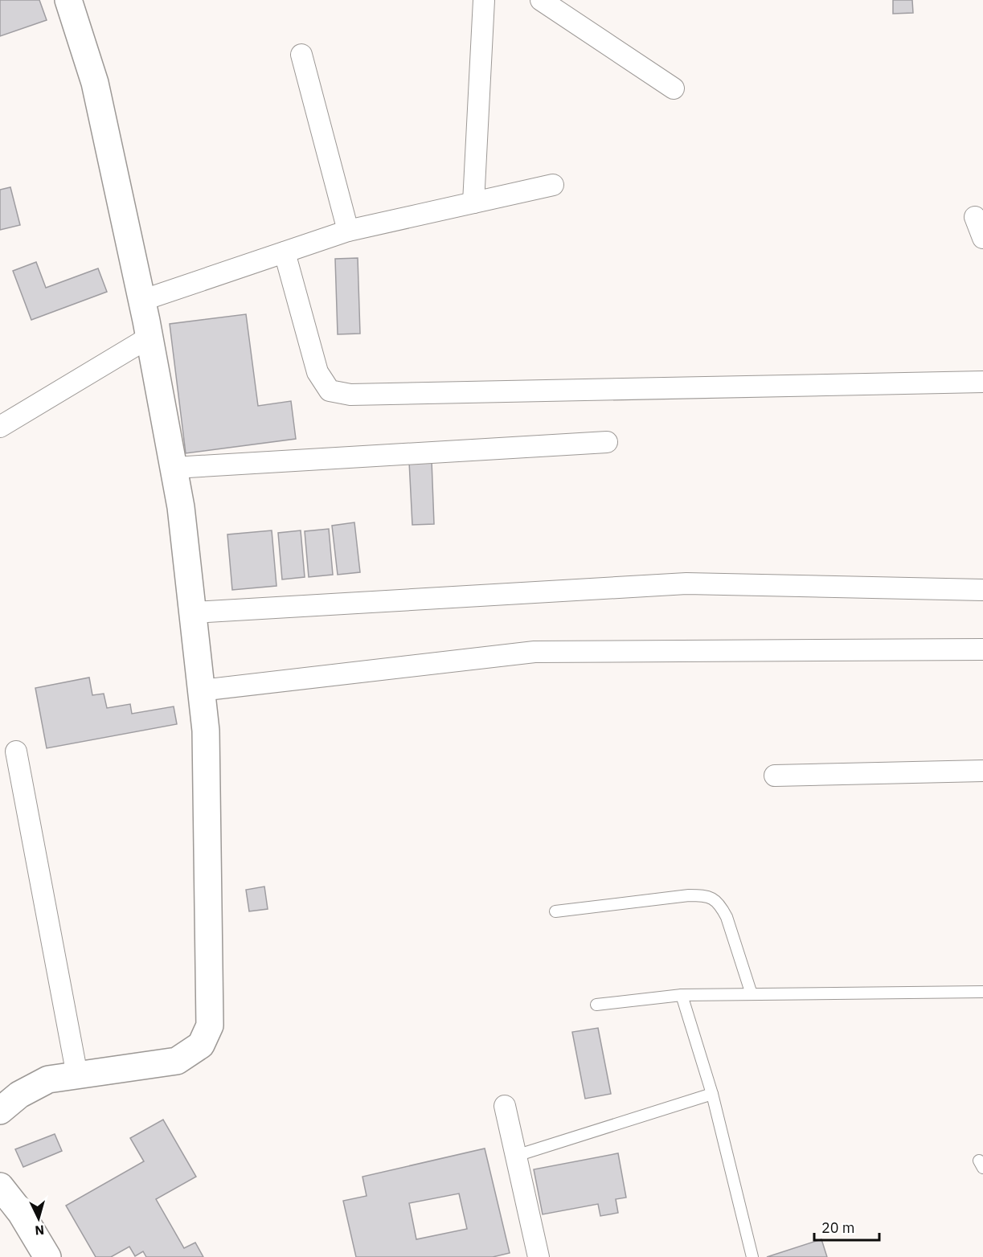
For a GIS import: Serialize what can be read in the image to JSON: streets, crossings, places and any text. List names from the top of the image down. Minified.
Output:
{"scale_bar":"20 m","north":"bottom"}
